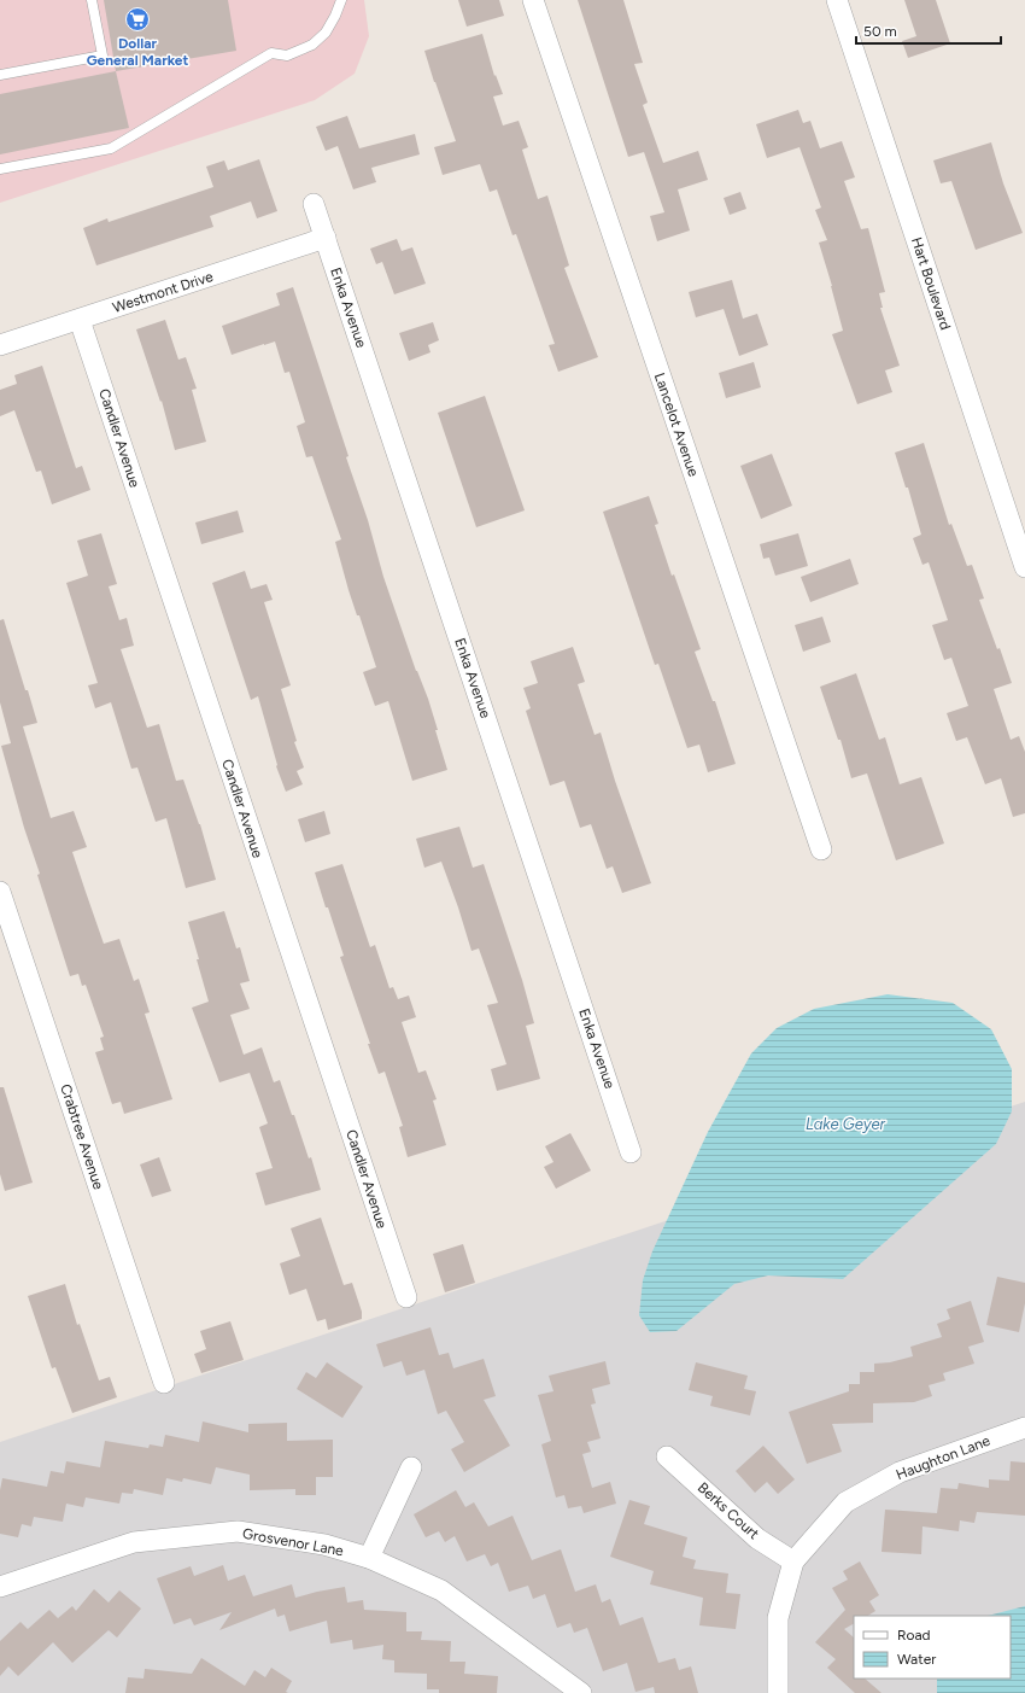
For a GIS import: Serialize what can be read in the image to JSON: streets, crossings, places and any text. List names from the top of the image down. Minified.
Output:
{"streets":{"street":["Hart Boulevard","Westmont Drive","Enka Avenue","Lancelot Avenue","Candler Avenue","Crabtree Avenue","Haughton Lane","Berks Court","Grosvenor Lane"]},"crossings":[["Westmont Drive","Enka Avenue"],["Westmont Drive","Candler Avenue"],["Haughton Lane","Berks Court"]],"water":["Lake Geyer"],"places":{"supermarket":["Dollar General Market"]},"legend":["Road","Water"],"scale_bar":"50 m"}
